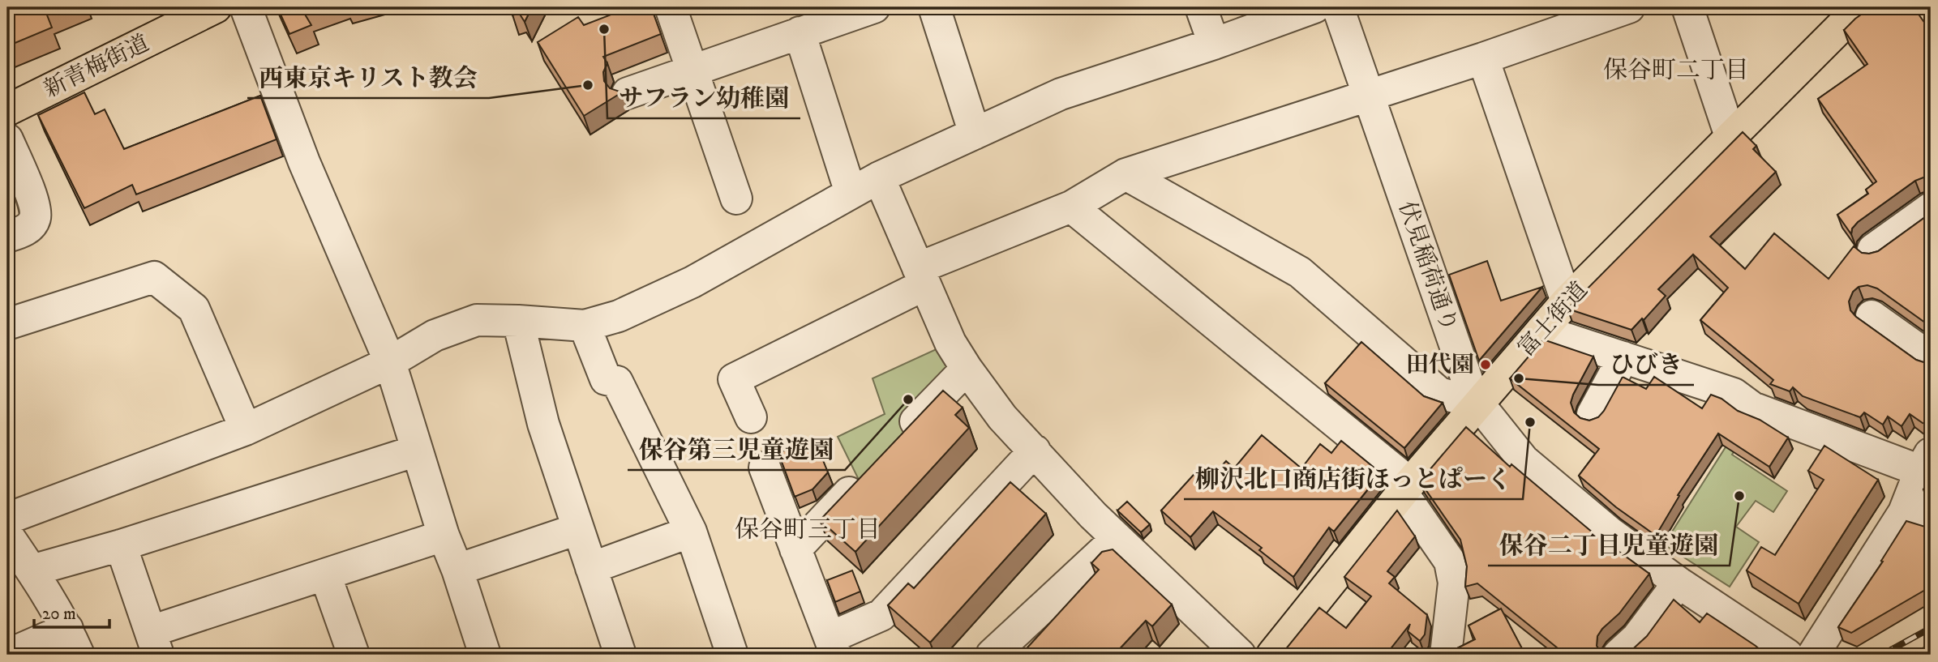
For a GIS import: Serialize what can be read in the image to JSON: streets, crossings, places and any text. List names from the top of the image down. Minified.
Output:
{"streets":{"main road":["新青梅街道","富士街道"],"street":["伏見稲荷通り"]},"crossings":[["伏見稲荷通り","富士街道"]],"districts":["保谷町二丁目","保谷町三丁目"],"places":["サフラン幼稚園","西東京キリスト教会","田代園","ひびき","保谷第三児童遊園","柳沢北口商店街ほっとぱーく","保谷二丁目児童遊園"],"scale_bar":"20 m"}
